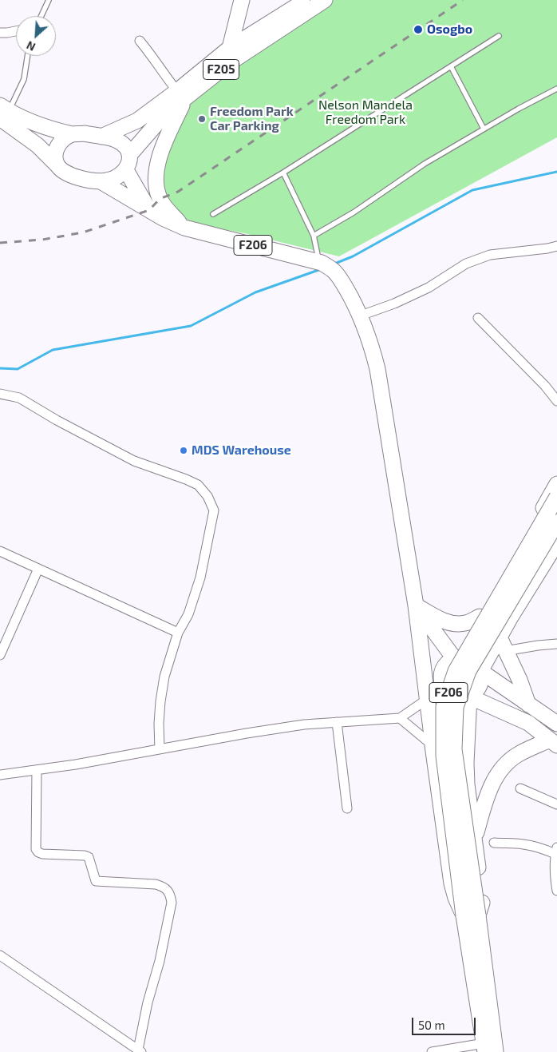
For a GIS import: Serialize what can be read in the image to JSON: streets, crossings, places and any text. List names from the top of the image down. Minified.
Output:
{"streets":{"main road":["F205","F206"]},"crossings":[["F205","F206"]],"parks":["Nelson Mandela Freedom Park"],"places":["Osogbo","Freedom Park Car Parking","MDS Warehouse"],"scale_bar":"50 m","north":"bottom left"}
